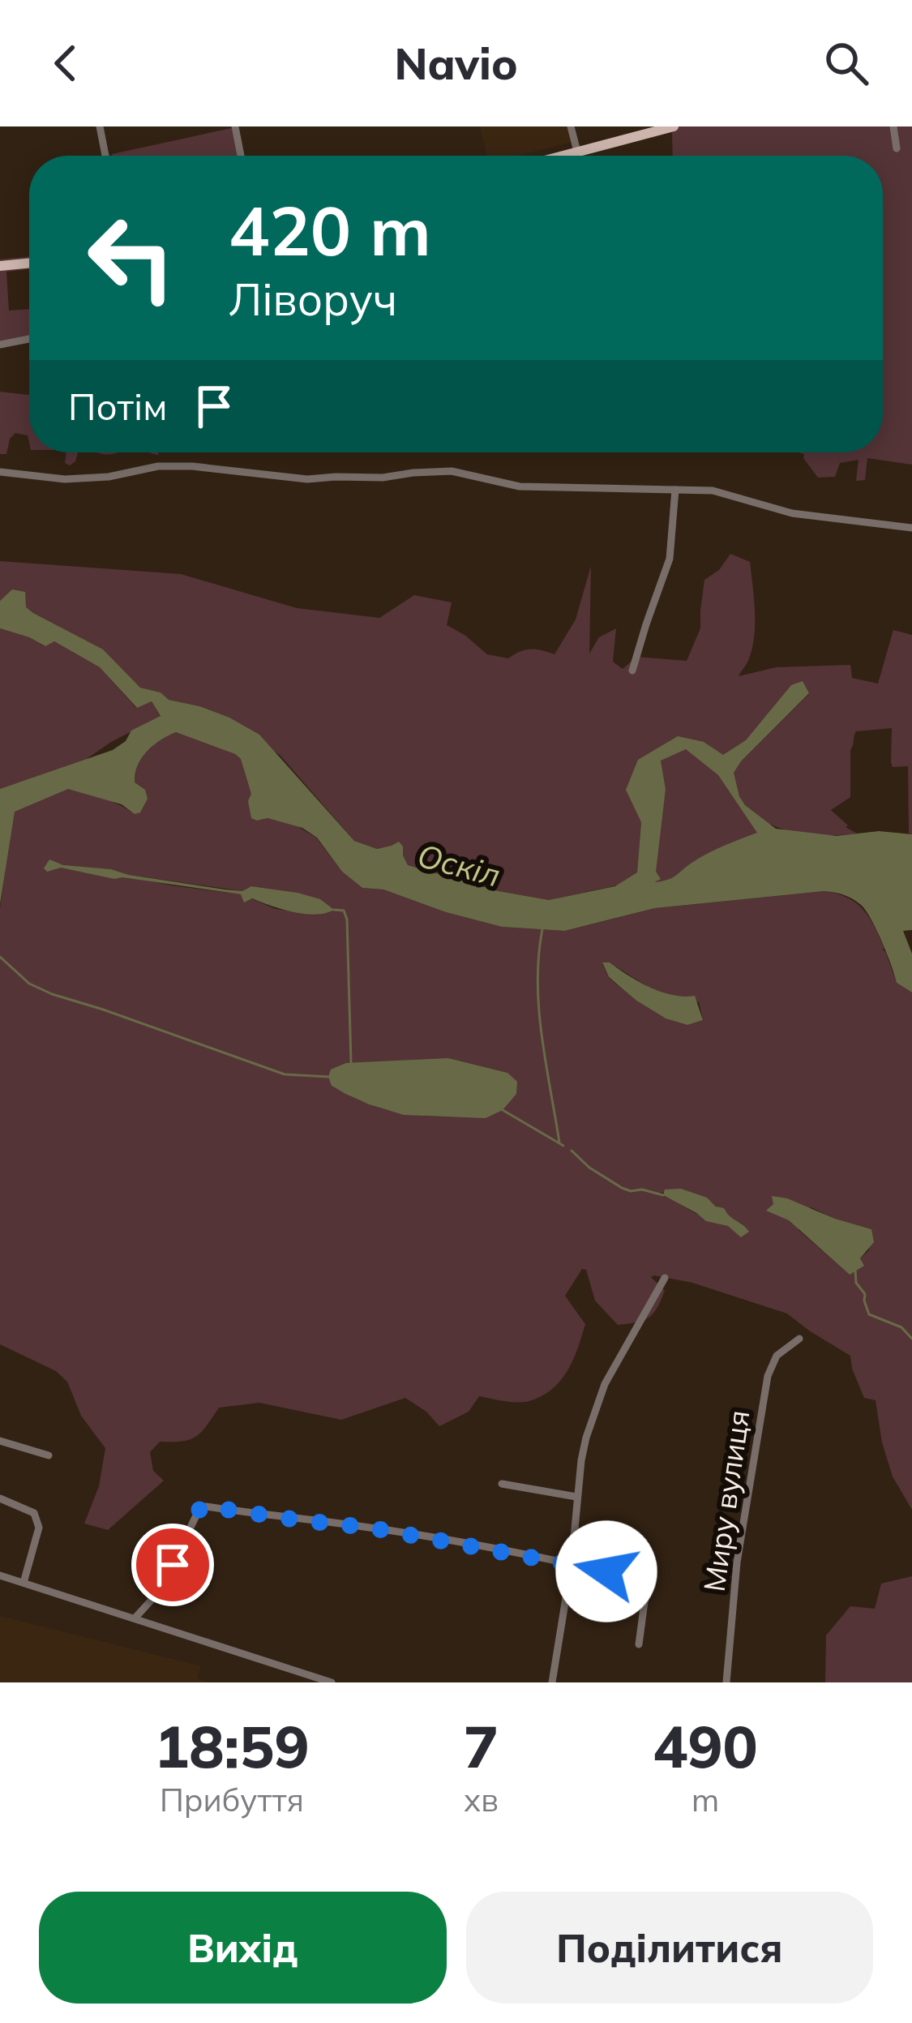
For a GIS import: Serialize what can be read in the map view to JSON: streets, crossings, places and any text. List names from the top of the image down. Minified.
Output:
{"streets":{"street":["Миру вулиця"]},"water":["Оскіл"],"page":{"header":"Navio","turn":["420 m","Ліворуч"],"then":"Потім","eta":["18:59","Прибуття","7","хв","490","m"],"buttons":["Вихід","Поділитися"]}}
